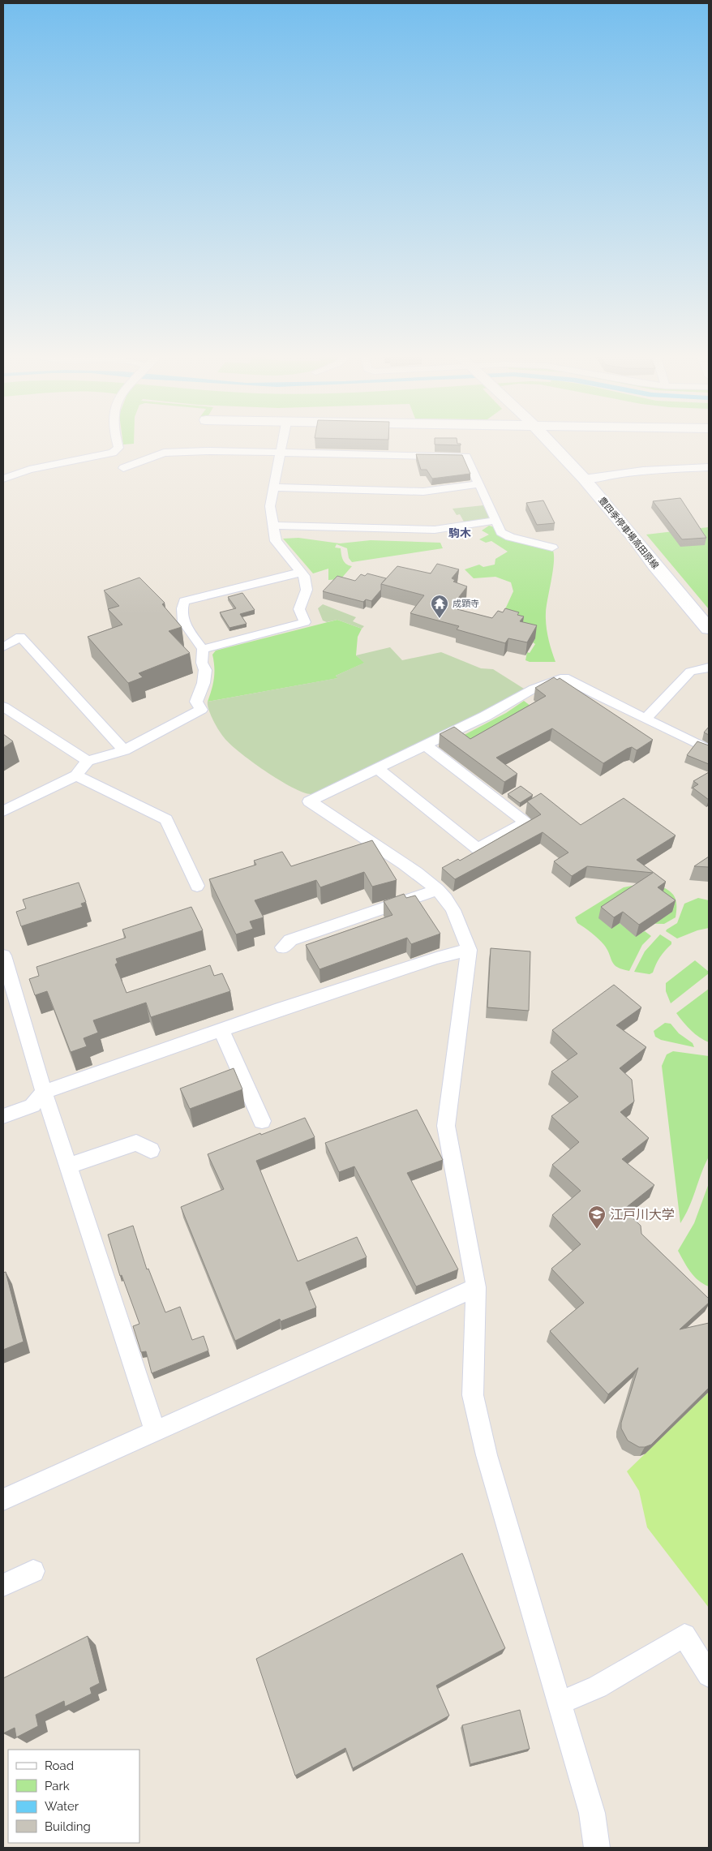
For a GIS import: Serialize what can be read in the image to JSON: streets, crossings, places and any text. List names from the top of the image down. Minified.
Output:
{"streets":{"main road":["豊四季停車場高田原線"]},"districts":["駒木"],"places":{"temple":["成顕寺"],"school or university":["江戸川大学"]},"legend":["Road","Park","Water","Building"]}
